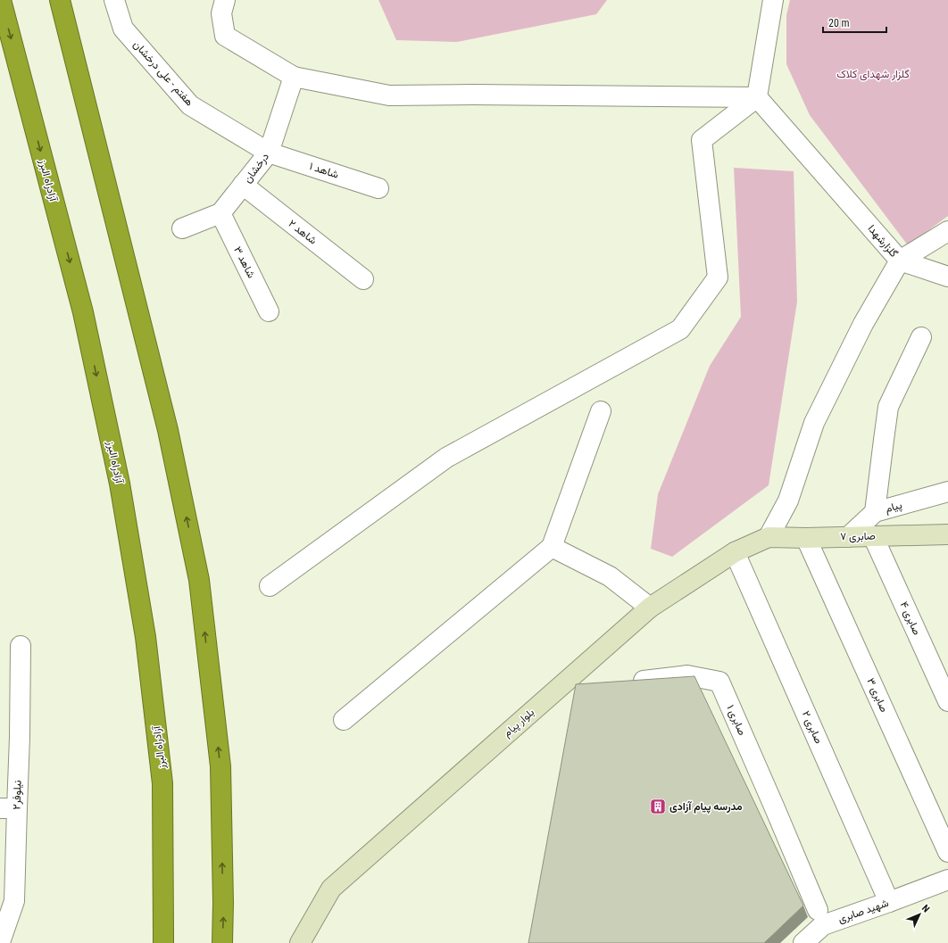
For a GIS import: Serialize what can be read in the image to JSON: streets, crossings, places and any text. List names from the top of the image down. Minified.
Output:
{"streets":{"highway":["آزادراه البرز"],"street":["هفتم - علی درخشان","درخشان","شاهد ۱","شاهد ۲","گلزارشهدا","شاهد ۳","پیام","صابری ۷","صابری ۴","صابری ۳","صابری ۱","بلوار پیام","صابری ۲","۲نیلوفر","شهید صابری"]},"crossings":[["هفتم - علی درخشان","درخشان"],["هفتم - علی درخشان","شاهد ۱"],["درخشان","شاهد ۱"],["درخشان","شاهد ۲"],["درخشان","شاهد ۳"],["گلزارشهدا","صابری ۷"],["گلزارشهدا","بلوار پیام"],["پیام","صابری ۷"],["صابری ۷","صابری ۴"],["صابری ۷","صابری ۳"],["صابری ۷","بلوار پیام"],["بلوار پیام","صابری ۲"],["صابری ۲","شهید صابری"]],"parks":["گلزار شهدای کلاک"],"places":{"building":["مدرسه پیام آزادی"]},"scale_bar":"20 m","north":"top right"}
